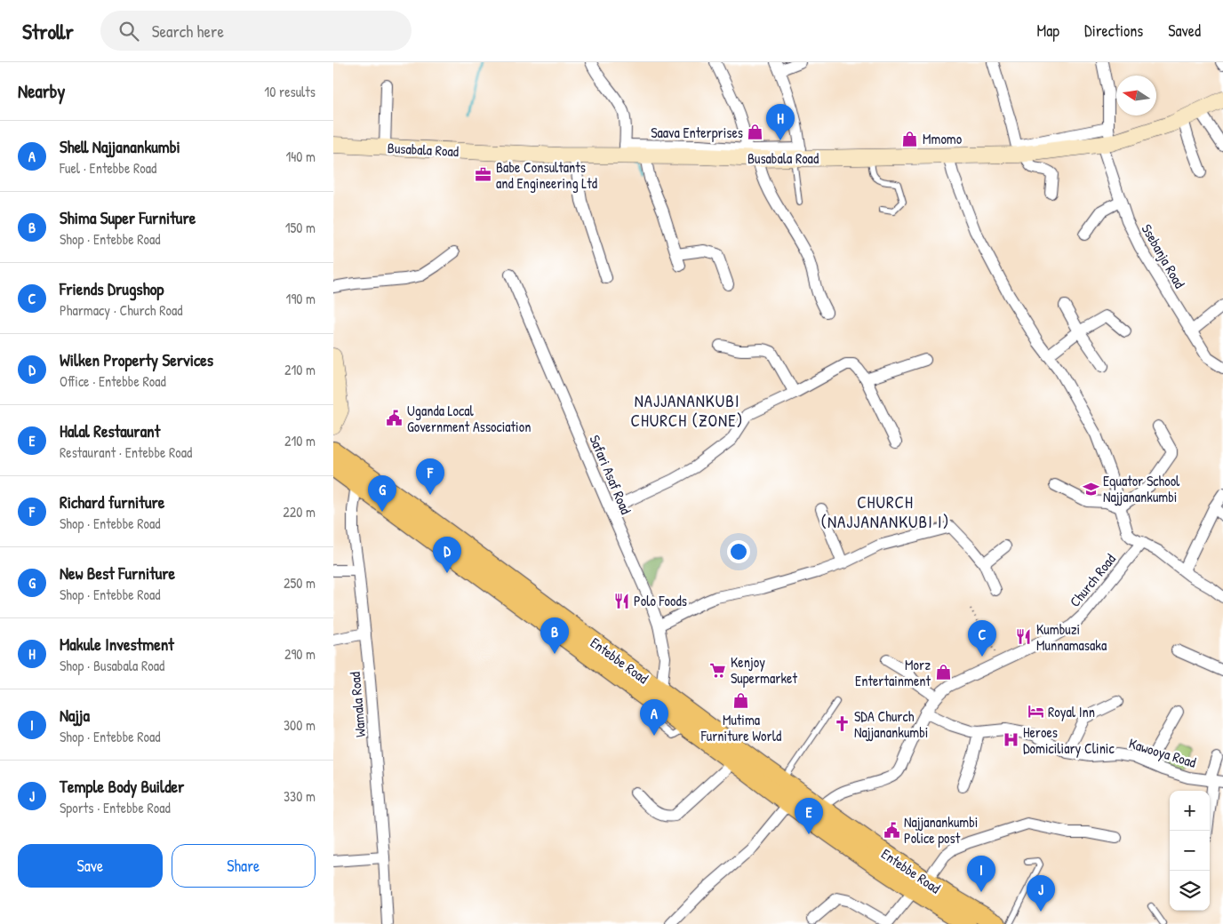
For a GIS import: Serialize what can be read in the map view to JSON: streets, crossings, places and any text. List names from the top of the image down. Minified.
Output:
{"streets":{"main road":["Entebbe Road"],"street":["Busabala Road","Ssebanja Road","Safari Asaf Road","Church Road","Wamala Road","Kawooya Road"]},"crossings":[["Busabala Road","Ssebanja Road"],["Safari Asaf Road","Entebbe Road"],["Church Road","Entebbe Road"],["Church Road","Kawooya Road"],["Entebbe Road","Wamala Road"]],"districts":["NAJJANANKUBI CHURCH (ZONE)","CHURCH (NAJJANANKUBI I)"],"places":{"shop":["Saava Enterprises","Mmomo","Morz Entertainment","Mutima Furniture World"],"office":["Babe Consultants and Engineering Ltd"],"public building":["Uganda Local Government Association","Najjanankumbi Police post"],"school or university":["Equator School Najjanankumbi"],"restaurant":["Polo Foods","Kumbuzi Munnamasaka"],"supermarket":["Kenjoy Supermarket"],"hotel":["Royal Inn"],"church":["SDA Church Najjanankumbi"],"hospital":["Heroes Domiciliary Clinic"]},"north":"left","page":{"header":"Strollr","search":"Search here","nav":["Map","Directions","Saved"],"heading":["Nearby","10 results"],"pins":["H","F","G","D","B","C","A","E","I","J"],"list":[{"mark":"A","name":"Shell Najjanankumbi","note":"Fuel · Entebbe Road","value":"140 m"},{"mark":"B","name":"Shima Super Furniture","note":"Shop · Entebbe Road","value":"150 m"},{"mark":"C","name":"Friends Drugshop","note":"Pharmacy · Church Road","value":"190 m"},{"mark":"D","name":"Wilken Property Services","note":"Office · Entebbe Road","value":"210 m"},{"mark":"E","name":"Halal Restaurant","note":"Restaurant · Entebbe Road","value":"210 m"},{"mark":"F","name":"Richard furniture","note":"Shop · Entebbe Road","value":"220 m"},{"mark":"G","name":"New Best Furniture","note":"Shop · Entebbe Road","value":"250 m"},{"mark":"H","name":"Makule Investment","note":"Shop · Busabala Road","value":"290 m"},{"mark":"I","name":"Najja","note":"Shop · Entebbe Road","value":"300 m"},{"mark":"J","name":"Temple Body Builder","note":"Sports · Entebbe Road","value":"330 m"}],"map_buttons":["+","−"],"buttons":["Save","Share"]}}
